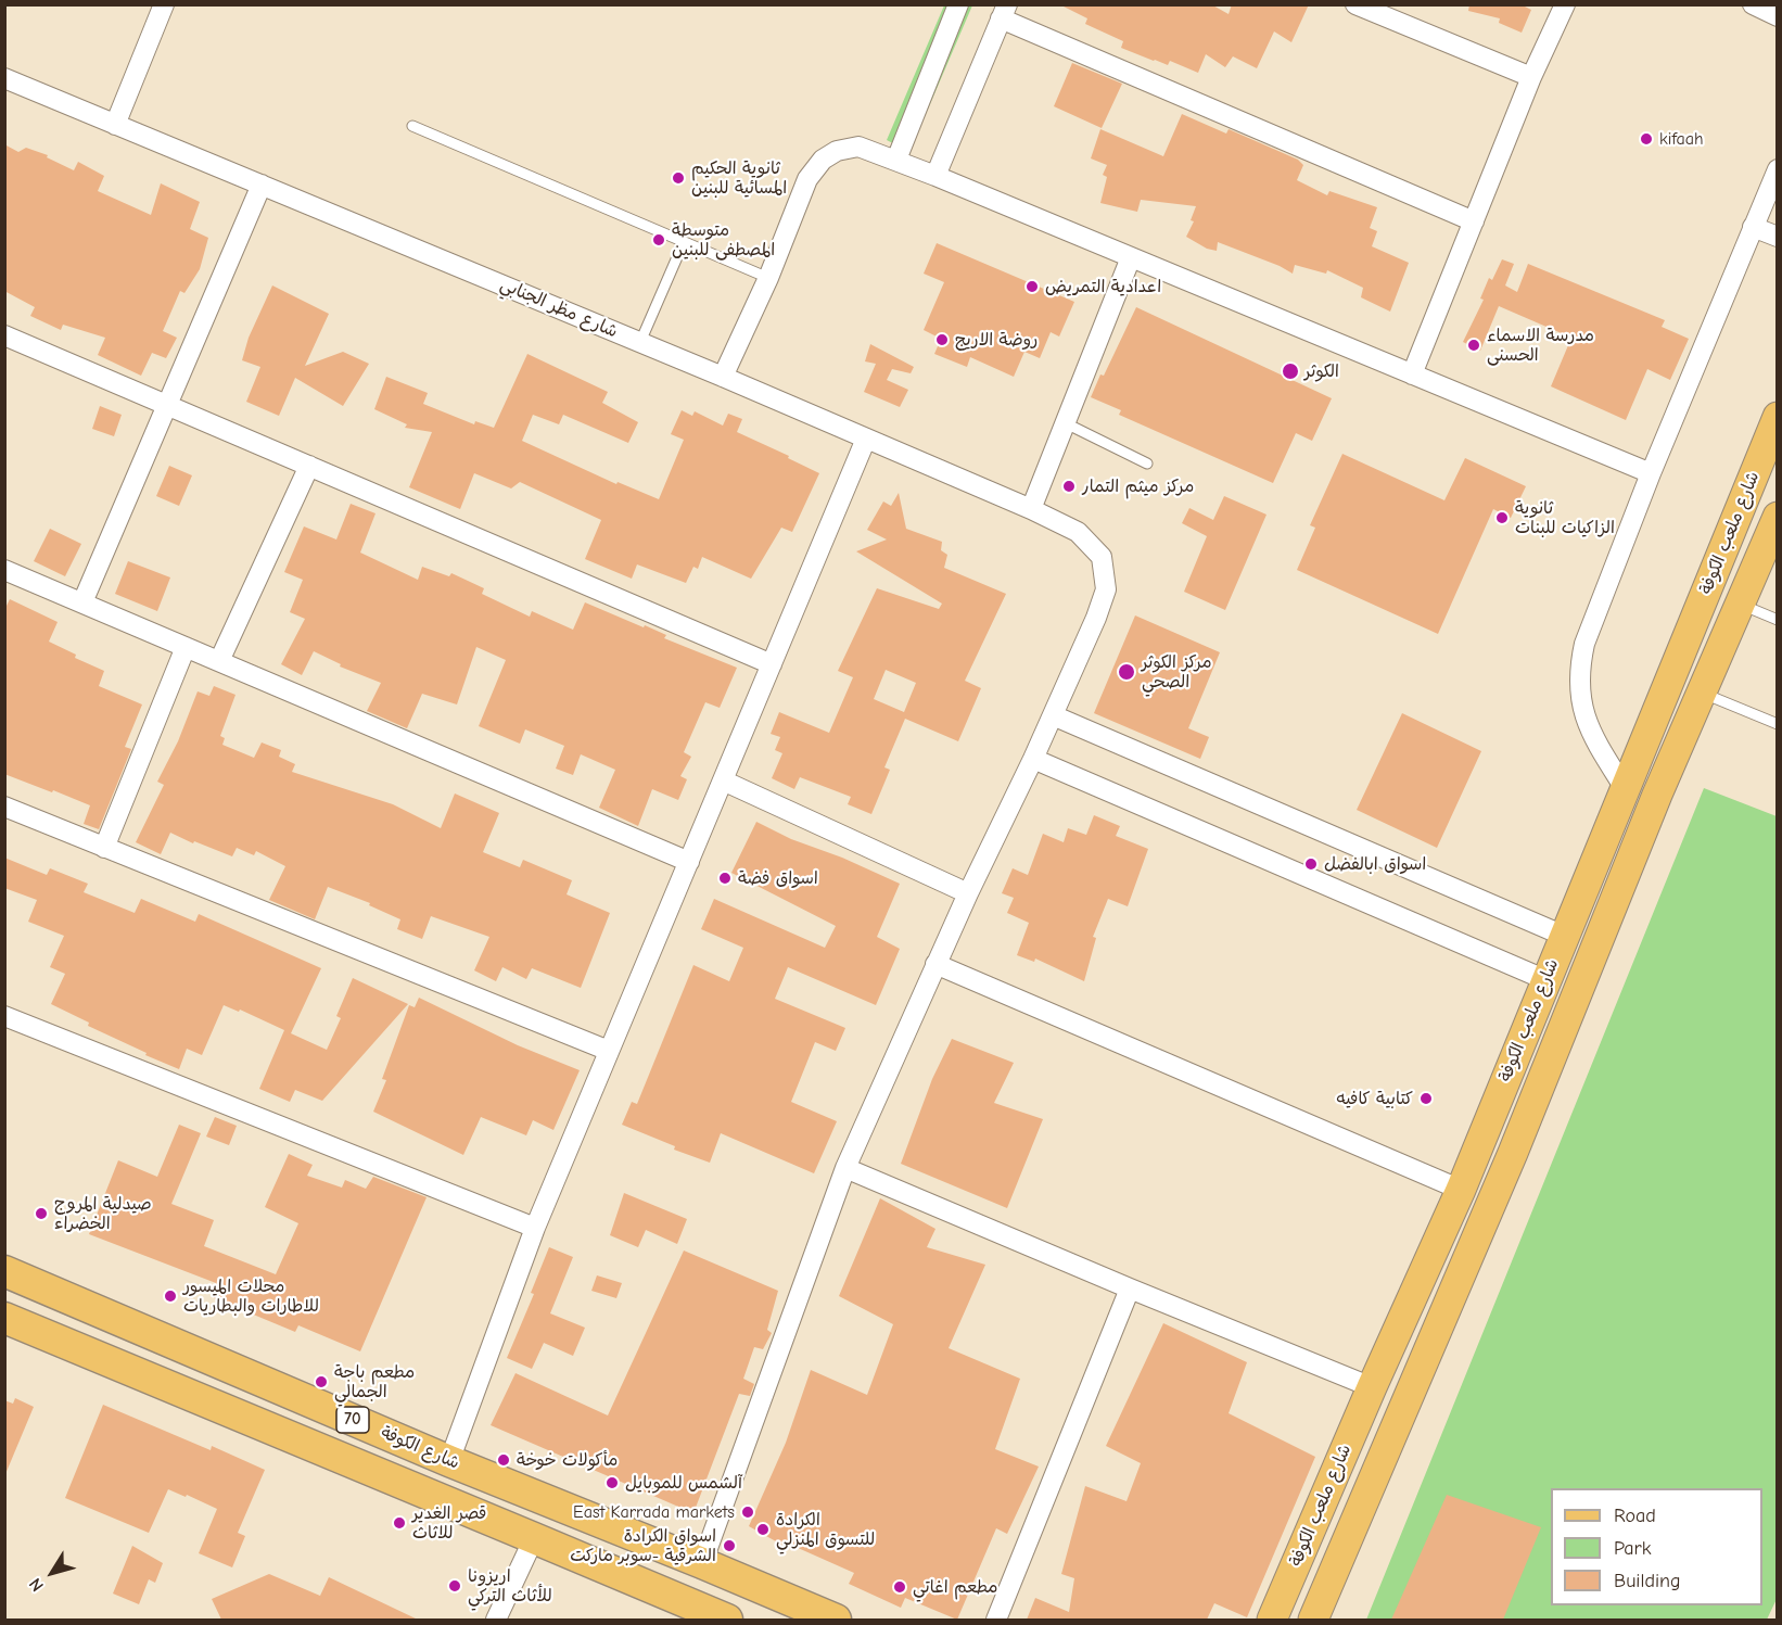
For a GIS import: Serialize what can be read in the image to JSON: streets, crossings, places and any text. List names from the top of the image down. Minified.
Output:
{"streets":{"highway":["70","شارع الكوفة"],"main road":["شارع ملعب الكوفة"],"street":["شارع مظر الجنابي"]},"places":["kifaah","ثانوية الحكيم المسائية للبنين","متوسطة المصطفى للبنين","اعدادية التمريض","روضة الاريج","مدرسة الاسماء الحسنى","الكوثر","مركز ميثم التمار","ثانوية الزاكيات للبنات","مركز الكوثر الصحي","اسواق ابالفضل","اسواق فضة","كتابية كافيه","صيدلية المروج الخضراء","محلات الميسور للاطارات والبطاريات","مطعم باجة الجمالي","مأكولات خوخة","آلشمس للموبايل","East Karrada markets","قصر الغدير للاثاث","الكرادة للتسوق المنزلي","اسواق الكرادة الشرقية -سوبر ماركت","اريزونا للأثاث التركي","مطعم اغاتي"],"legend":["Road","Park","Building"],"north":"bottom left"}
